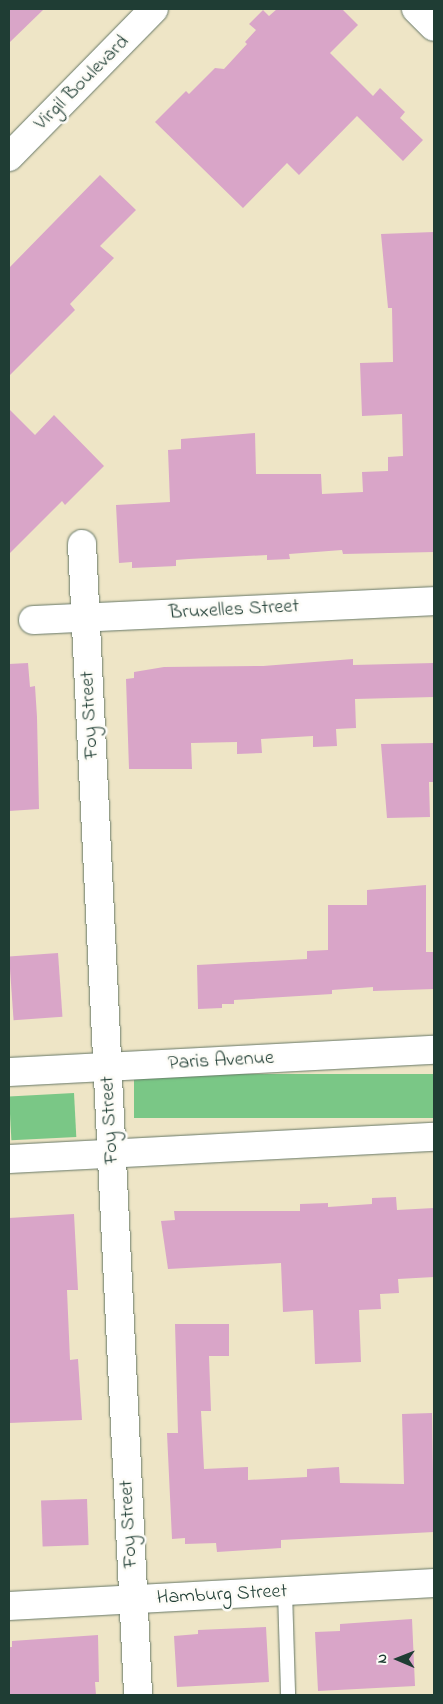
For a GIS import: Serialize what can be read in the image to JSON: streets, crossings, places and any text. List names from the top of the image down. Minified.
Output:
{"streets":{"street":["Virgil Boulevard","Bruxelles Street","Foy Street","Paris Avenue","Hamburg Street"]},"crossings":[["Bruxelles Street","Foy Street"],["Foy Street","Paris Avenue"],["Foy Street","Hamburg Street"]],"north":"left"}
